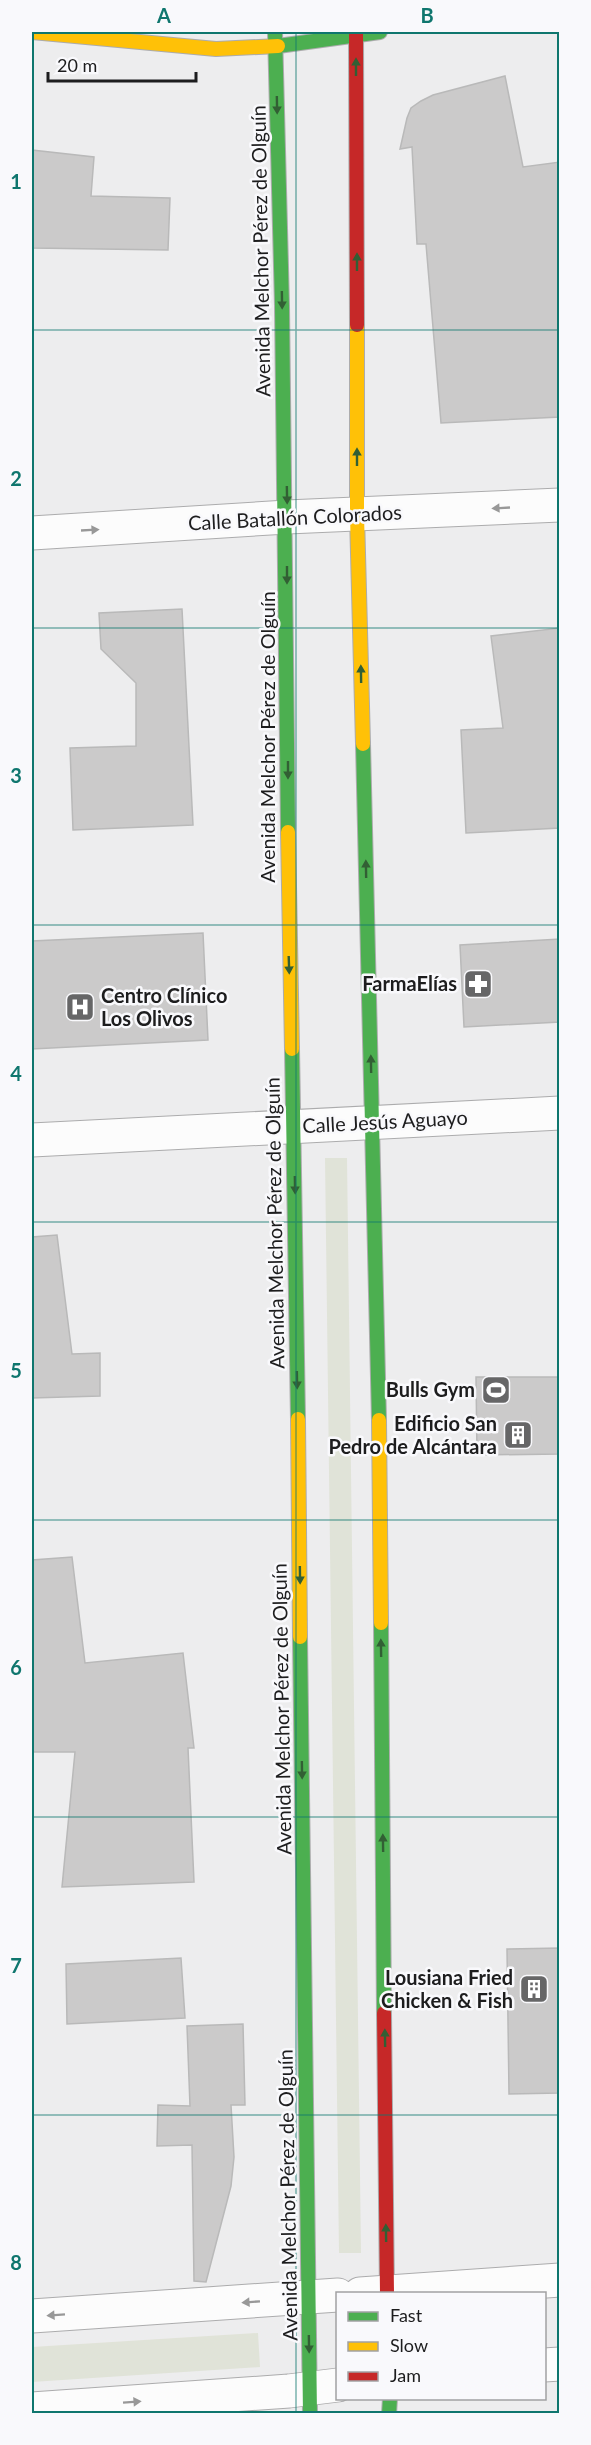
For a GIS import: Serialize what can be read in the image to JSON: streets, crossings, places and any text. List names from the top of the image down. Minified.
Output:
{"streets":{"main road":["Avenida Melchor Pérez de Olguín"],"street":["Calle Batallón Colorados","Calle Jesús Aguayo"]},"crossings":[["Avenida Melchor Pérez de Olguín","Calle Batallón Colorados"],["Avenida Melchor Pérez de Olguín","Calle Jesús Aguayo"]],"places":{"pharmacy":["FarmaElías"],"hospital":["Centro Clínico Los Olivos"],"sports":["Bulls Gym"],"building":["Edificio San Pedro de Alcántara","Lousiana Fried Chicken & Fish"]},"legend":["Fast","Slow","Jam"],"scale_bar":"20 m","grid":{"columns":["A","B"],"rows":["1","2","3","4","5","6","7","8"]}}
